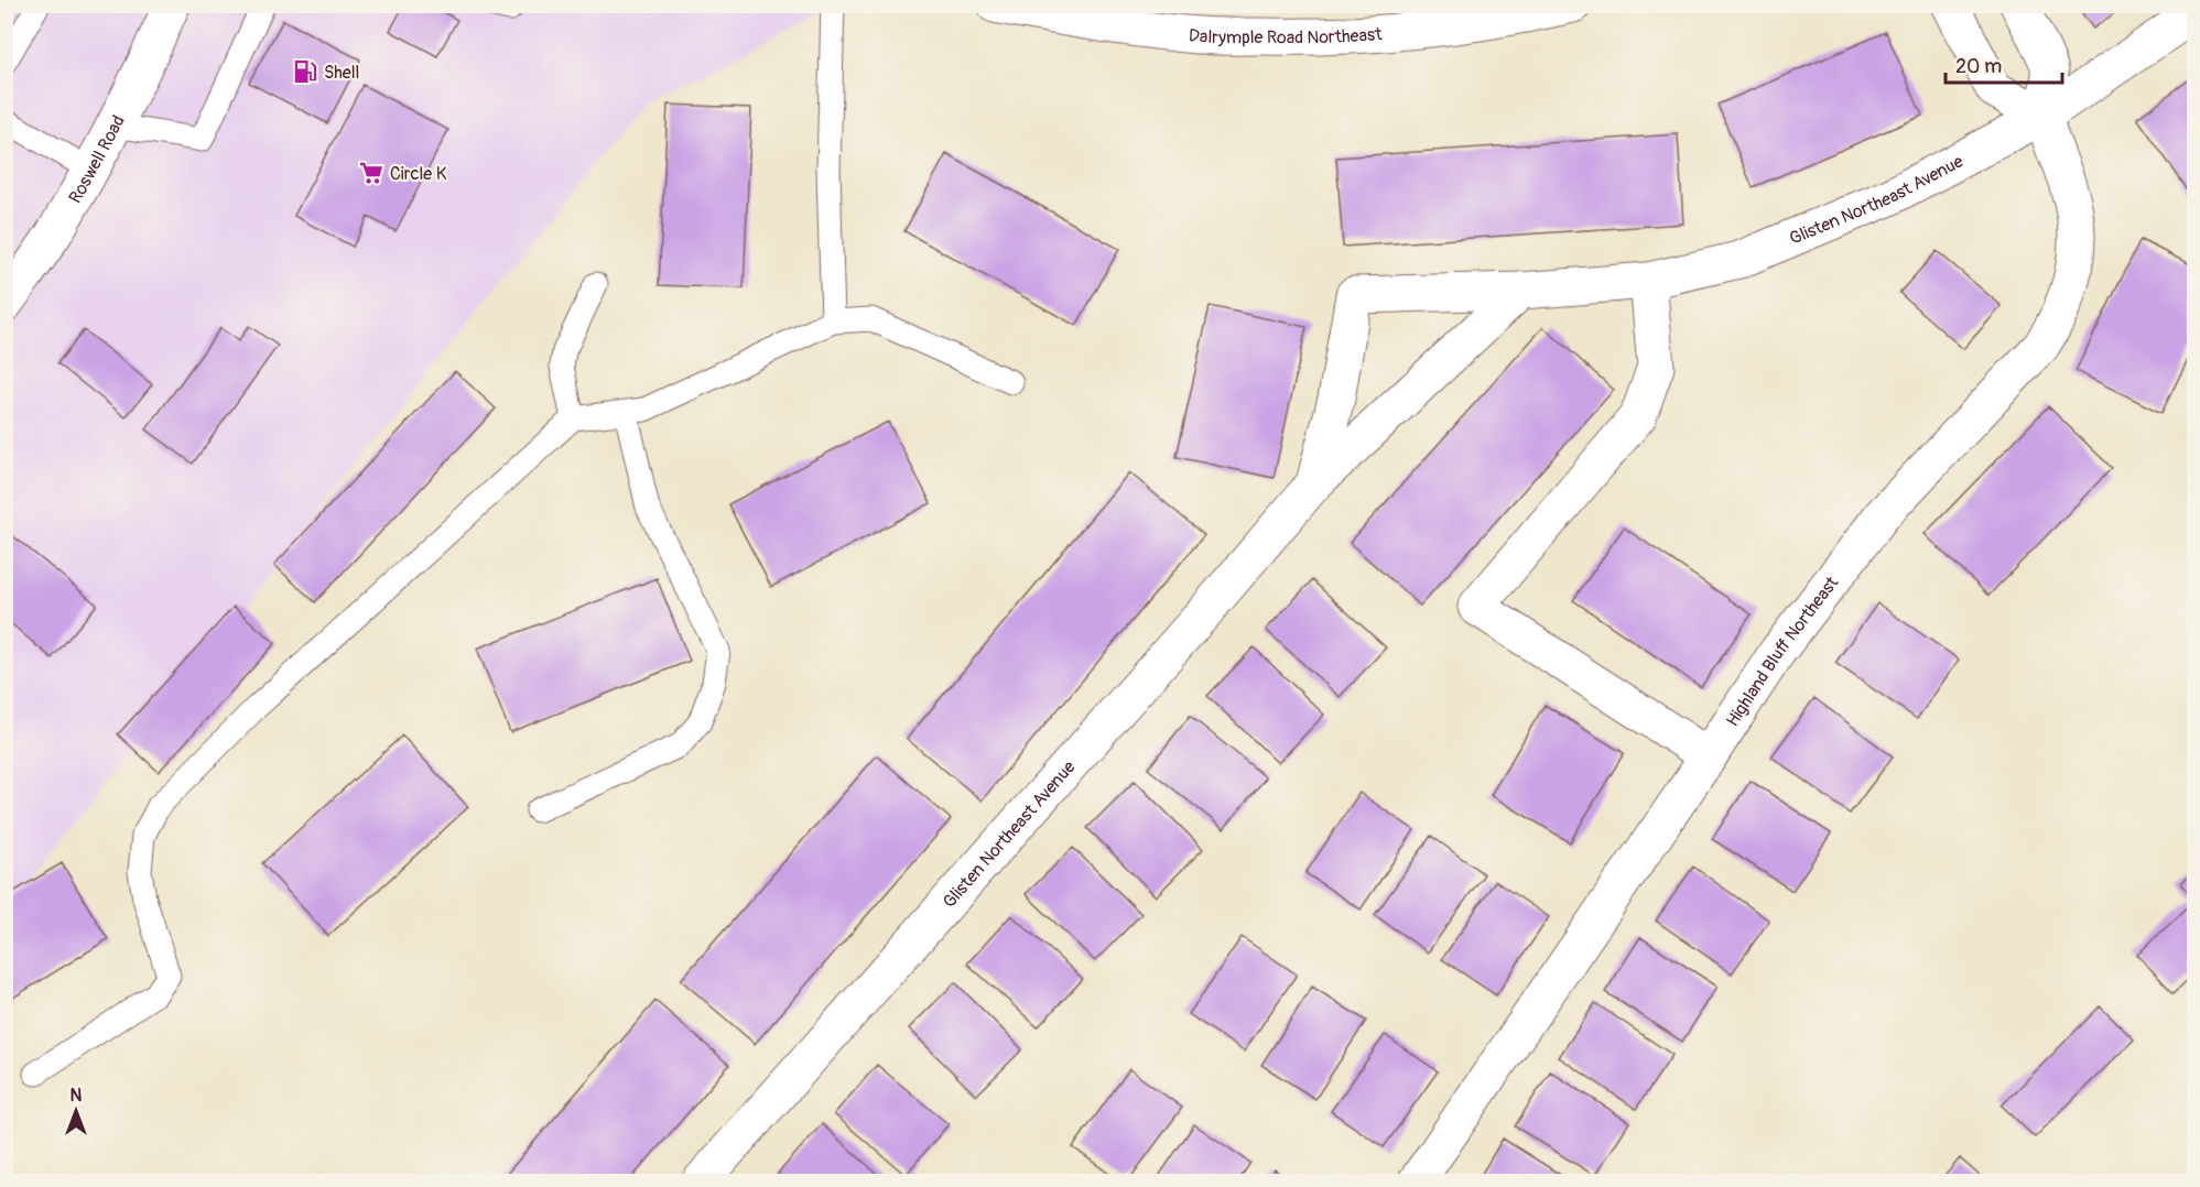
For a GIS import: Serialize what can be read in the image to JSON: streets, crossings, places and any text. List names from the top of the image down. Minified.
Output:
{"streets":{"street":["Dalrymple Road Northeast","Roswell Road","Glisten Northeast Avenue","Highland Bluff Northeast"]},"crossings":[["Glisten Northeast Avenue","Highland Bluff Northeast"]],"places":{"fuel station":["Shell"],"supermarket":["Circle K"]},"scale_bar":"20 m","north":"top"}
